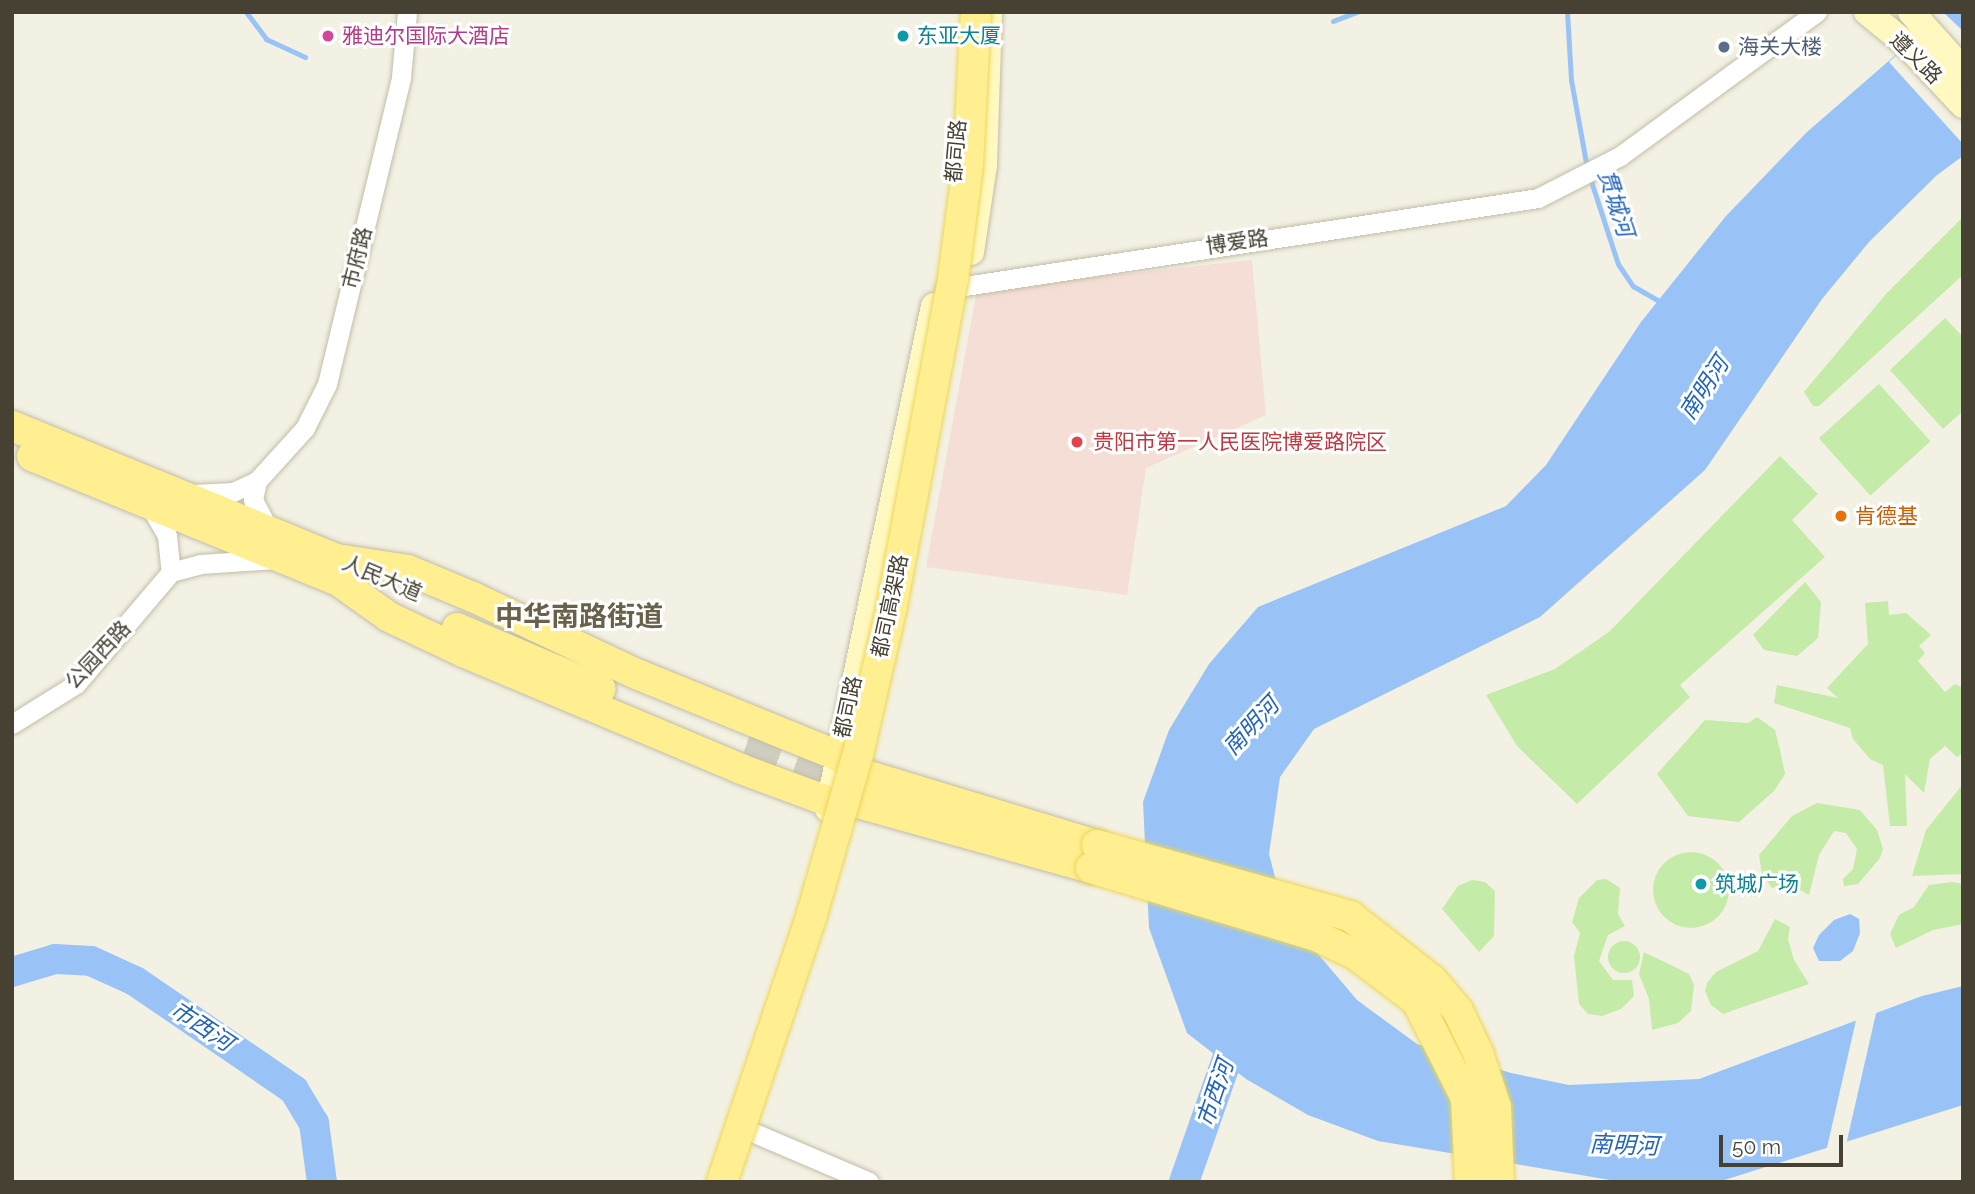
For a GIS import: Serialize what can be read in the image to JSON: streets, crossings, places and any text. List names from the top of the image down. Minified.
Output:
{"streets":{"main road":["遵义路","都司路","人民大道","都司高架路"],"street":["博爱路","市府路","公园西路"]},"crossings":[["都司路","博爱路"]],"districts":["中华南路街道"],"water":["贯城河","南明河","市西河"],"places":["雅迪尔国际大酒店","东亚大厦","海关大楼","贵阳市第一人民医院博爱路院区","肯德基","筑城广场"],"scale_bar":"50 m"}
